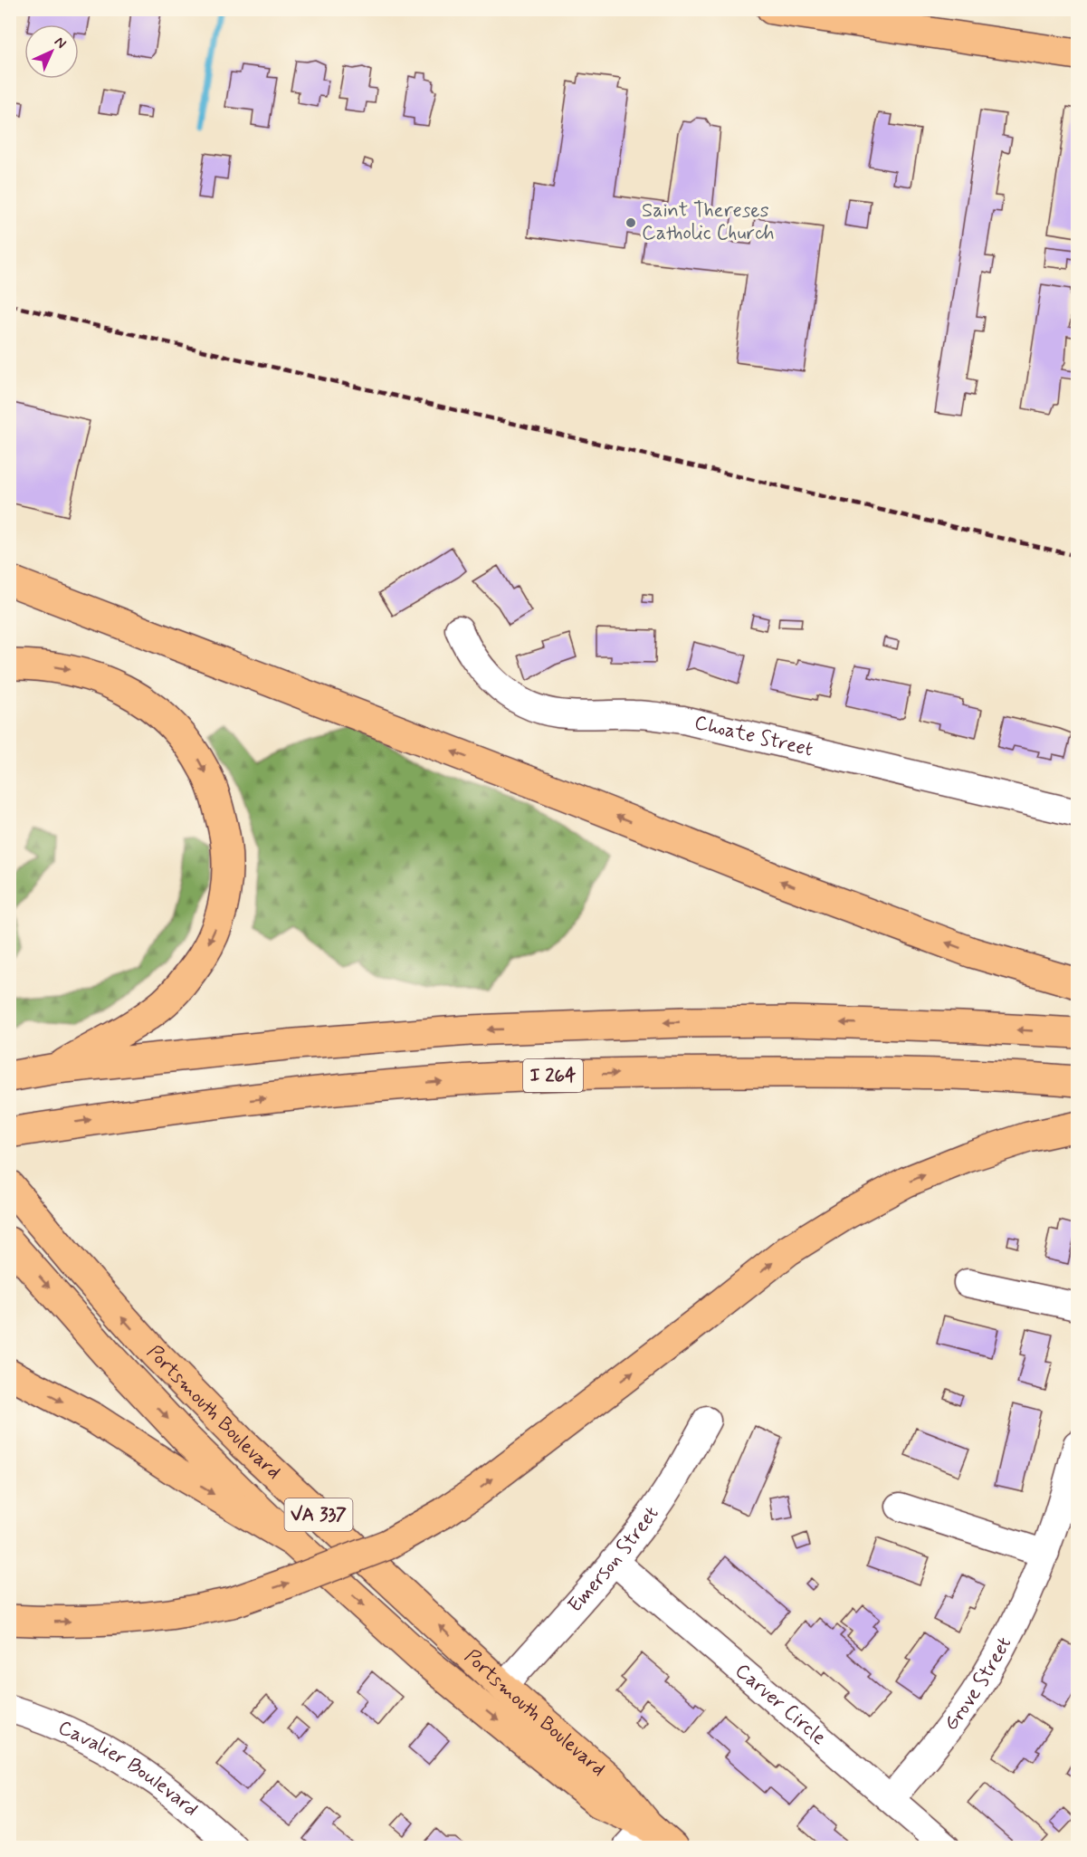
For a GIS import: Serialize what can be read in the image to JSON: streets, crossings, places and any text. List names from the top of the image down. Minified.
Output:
{"streets":{"main road":["I 264","Portsmouth Boulevard","VA 337"],"street":["Choate Street","Emerson Street","Grove Street","Carver Circle","Cavalier Boulevard"]},"crossings":[["Portsmouth Boulevard","Emerson Street"],["Emerson Street","Carver Circle"],["Grove Street","Carver Circle"]],"places":["Saint Thereses Catholic Church"],"north":"top right"}
